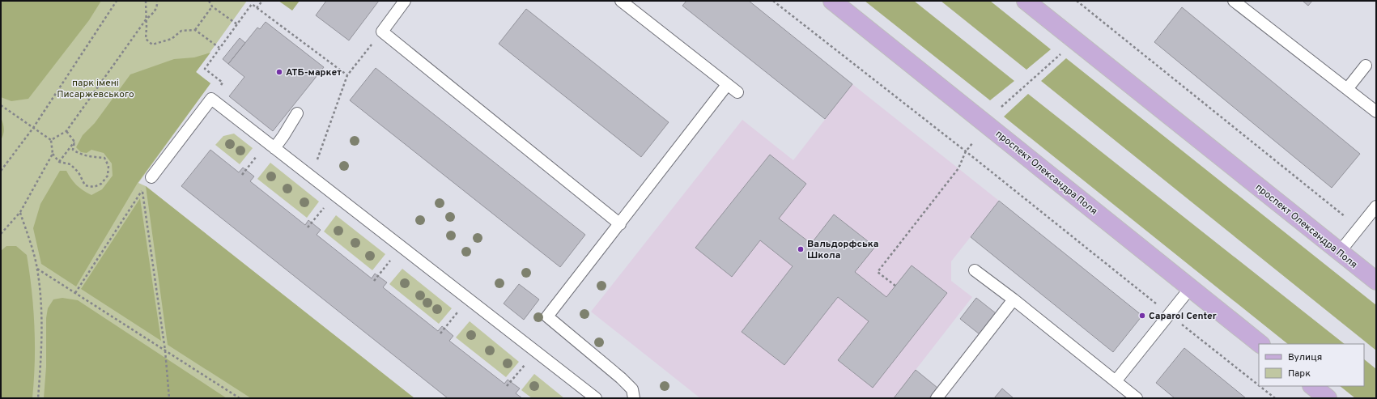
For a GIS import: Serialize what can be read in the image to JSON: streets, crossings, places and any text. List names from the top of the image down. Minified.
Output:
{"streets":{"main road":["проспект Олександра Поля"]},"parks":["парк імені Писаржевського"],"places":["АТБ-маркет","Вальдорфська Школа","Caparol Center"],"legend":["Вулиця","Парк"]}
